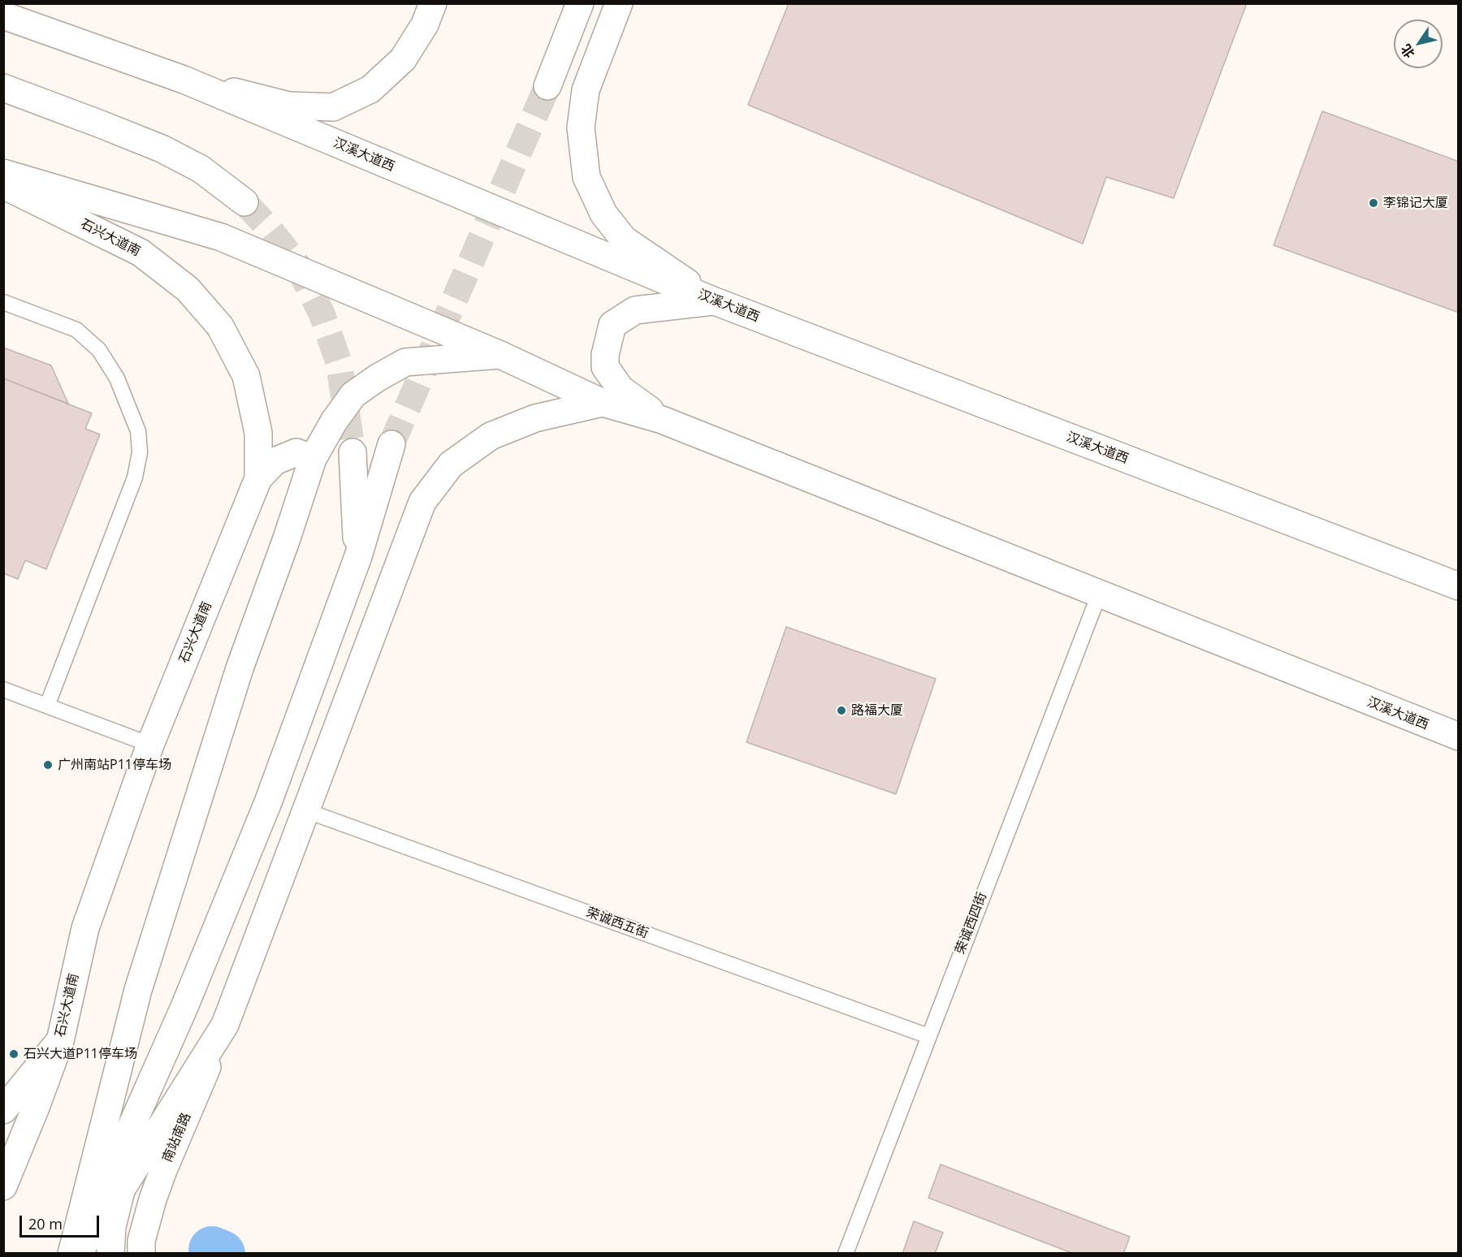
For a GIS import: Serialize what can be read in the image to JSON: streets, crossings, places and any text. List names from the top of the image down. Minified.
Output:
{"streets":{"main road":["汉溪大道西","石兴大道南","南站南路"],"lane":["荣诚西五街","荣诚西四街"]},"crossings":[["汉溪大道西","荣诚西四街"],["荣诚西五街","荣诚西四街"]],"places":["李锦记大厦","路福大厦","广州南站P11停车场","石兴大道P11停车场"],"scale_bar":"20 m","north":"bottom left"}
